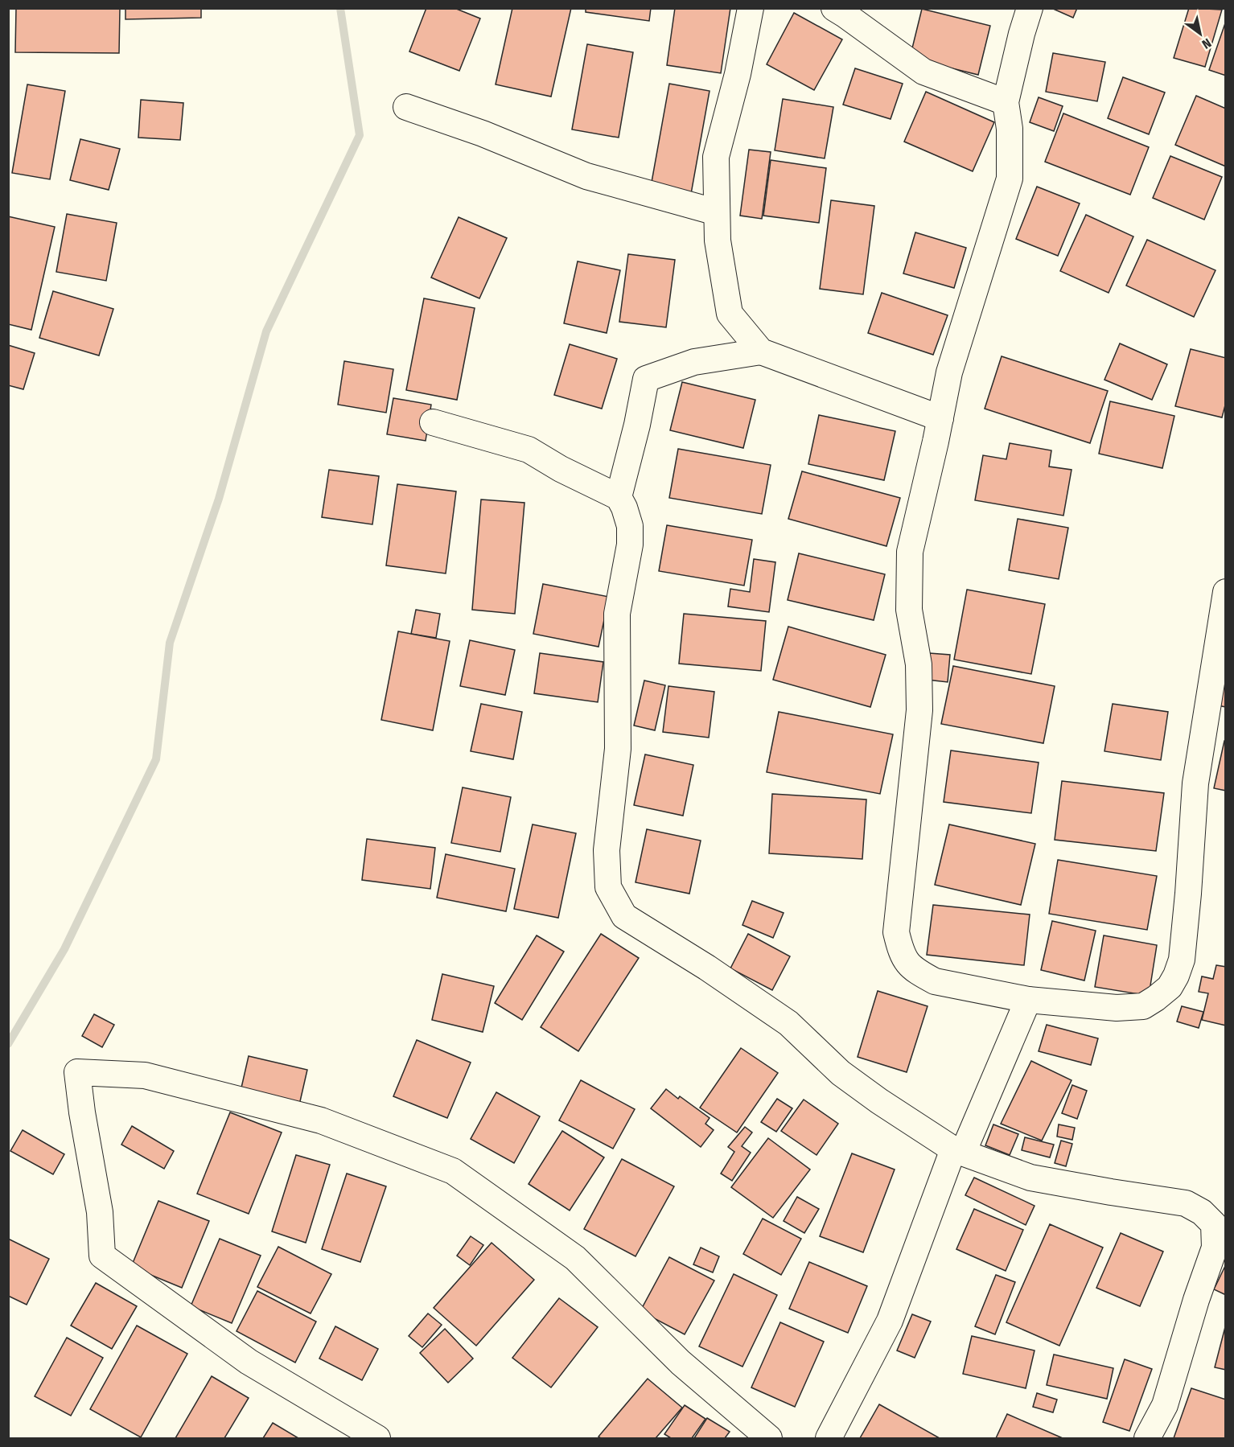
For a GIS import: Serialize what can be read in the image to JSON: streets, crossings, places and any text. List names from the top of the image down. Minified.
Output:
{"north":"bottom right"}
